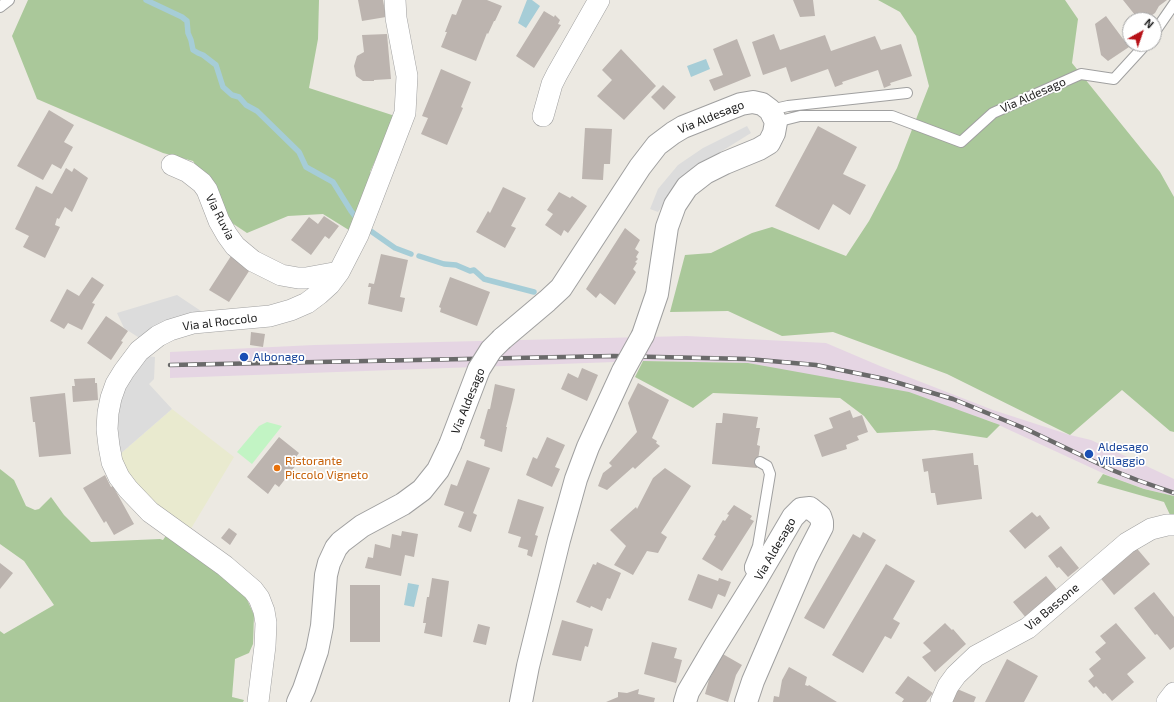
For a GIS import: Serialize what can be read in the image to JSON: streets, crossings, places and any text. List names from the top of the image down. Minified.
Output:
{"streets":{"street":["Via Aldesago","Via Ruvia","Via al Roccolo","Via Bassone"]},"crossings":[["Via Ruvia","Via al Roccolo"]],"places":["Albonago","Aldesago Villaggio","Ristorante Piccolo Vigneto"],"north":"top right"}
